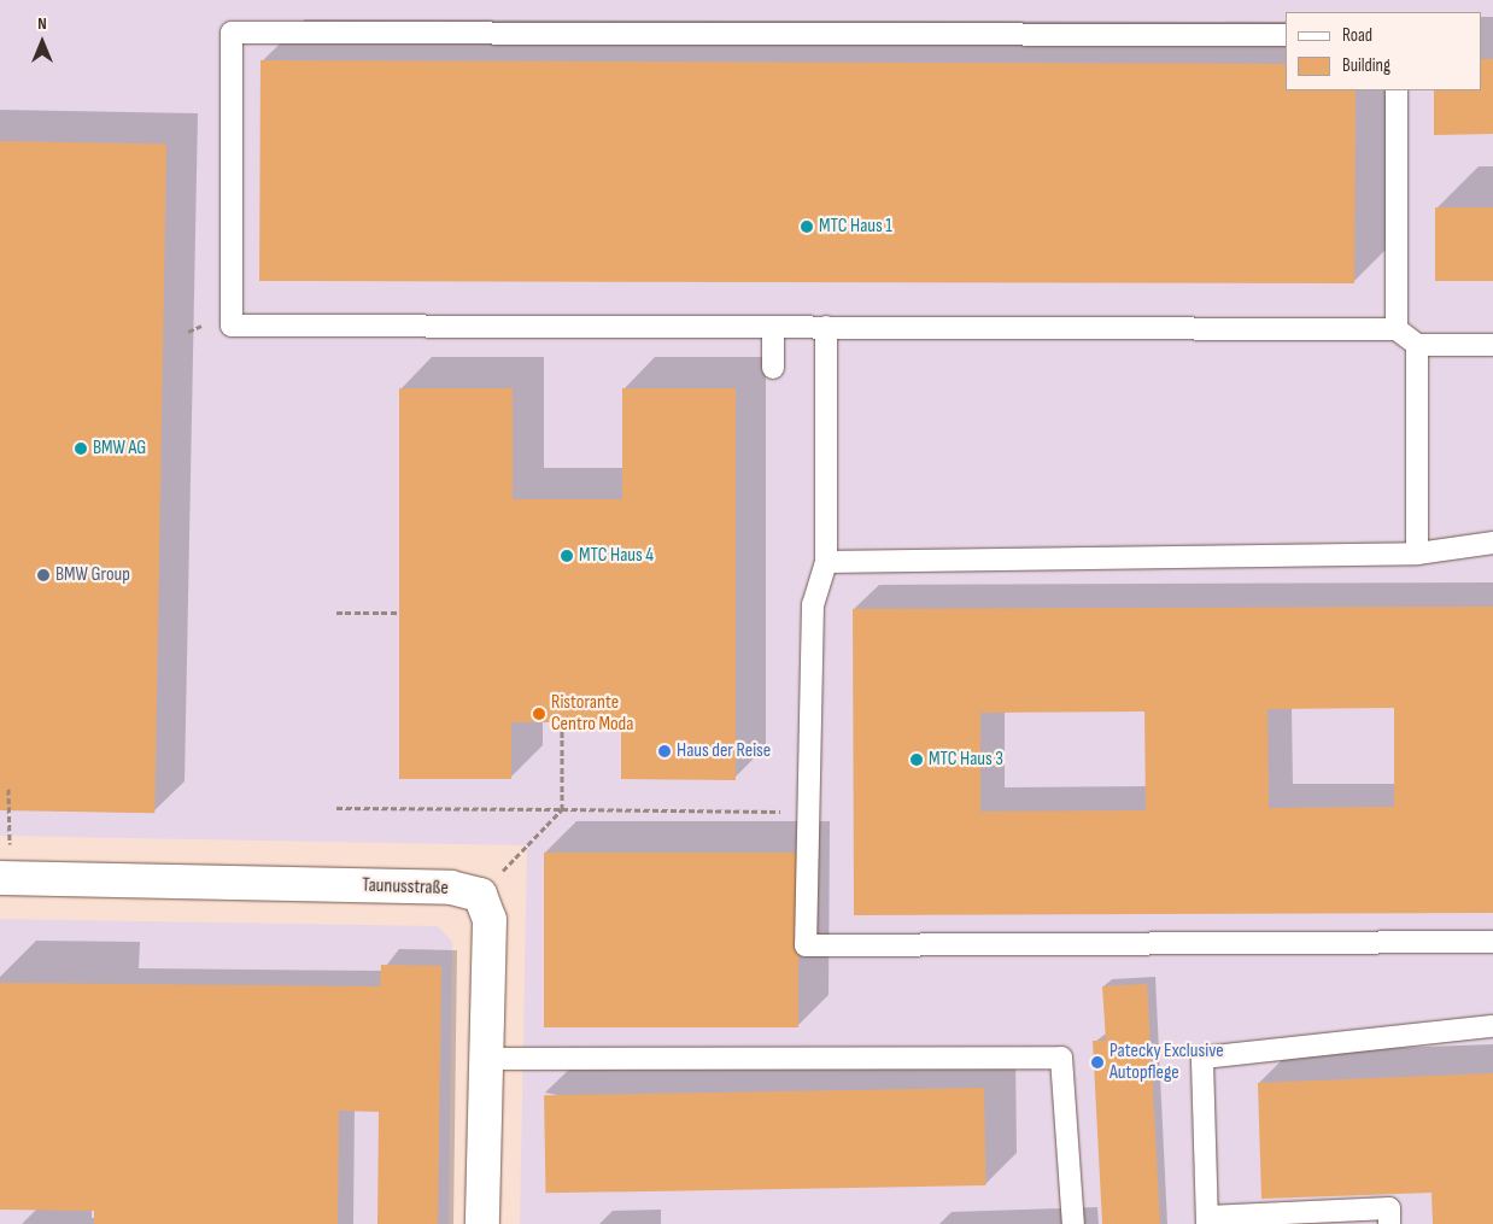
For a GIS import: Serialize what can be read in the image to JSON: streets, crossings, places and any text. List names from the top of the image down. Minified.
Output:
{"streets":{"street":["Taunusstraße"]},"places":["MTC Haus 1","BMW AG","MTC Haus 4","BMW Group","Ristorante Centro Moda","Haus der Reise","MTC Haus 3","Patecky Exclusive Autopflege"],"legend":["Road","Building"],"north":"top"}
